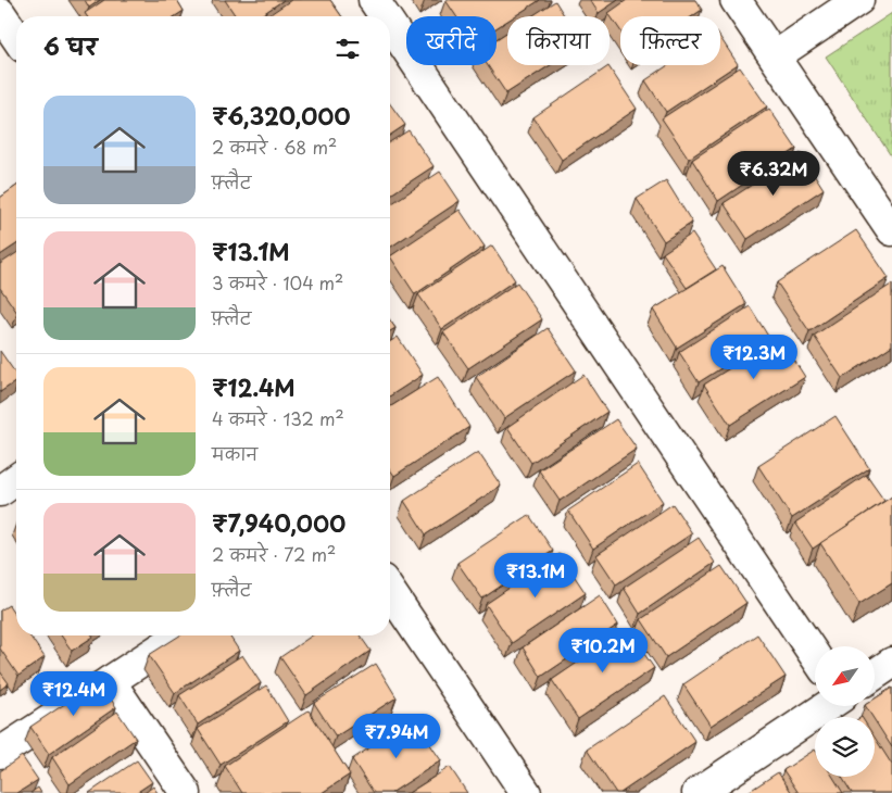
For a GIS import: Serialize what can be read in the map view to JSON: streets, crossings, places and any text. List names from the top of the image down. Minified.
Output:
{"north":"bottom left","page":{"chip":["खरीदें","किराया","फ़िल्टर"],"heading":"6 घर","list":[{"name":"₹6,320,000","note":"2 कमरे · 68 m² · फ़्लैट"},{"name":"₹13.1M","note":"3 कमरे · 104 m² · फ़्लैट"},{"name":"₹12.4M","note":"4 कमरे · 132 m² · मकान"},{"name":"₹7,940,000","note":"2 कमरे · 72 m² · फ़्लैट"}],"price":["₹6.32M","₹12.3M","₹13.1M","₹10.2M","₹12.4M","₹7.94M"]}}
